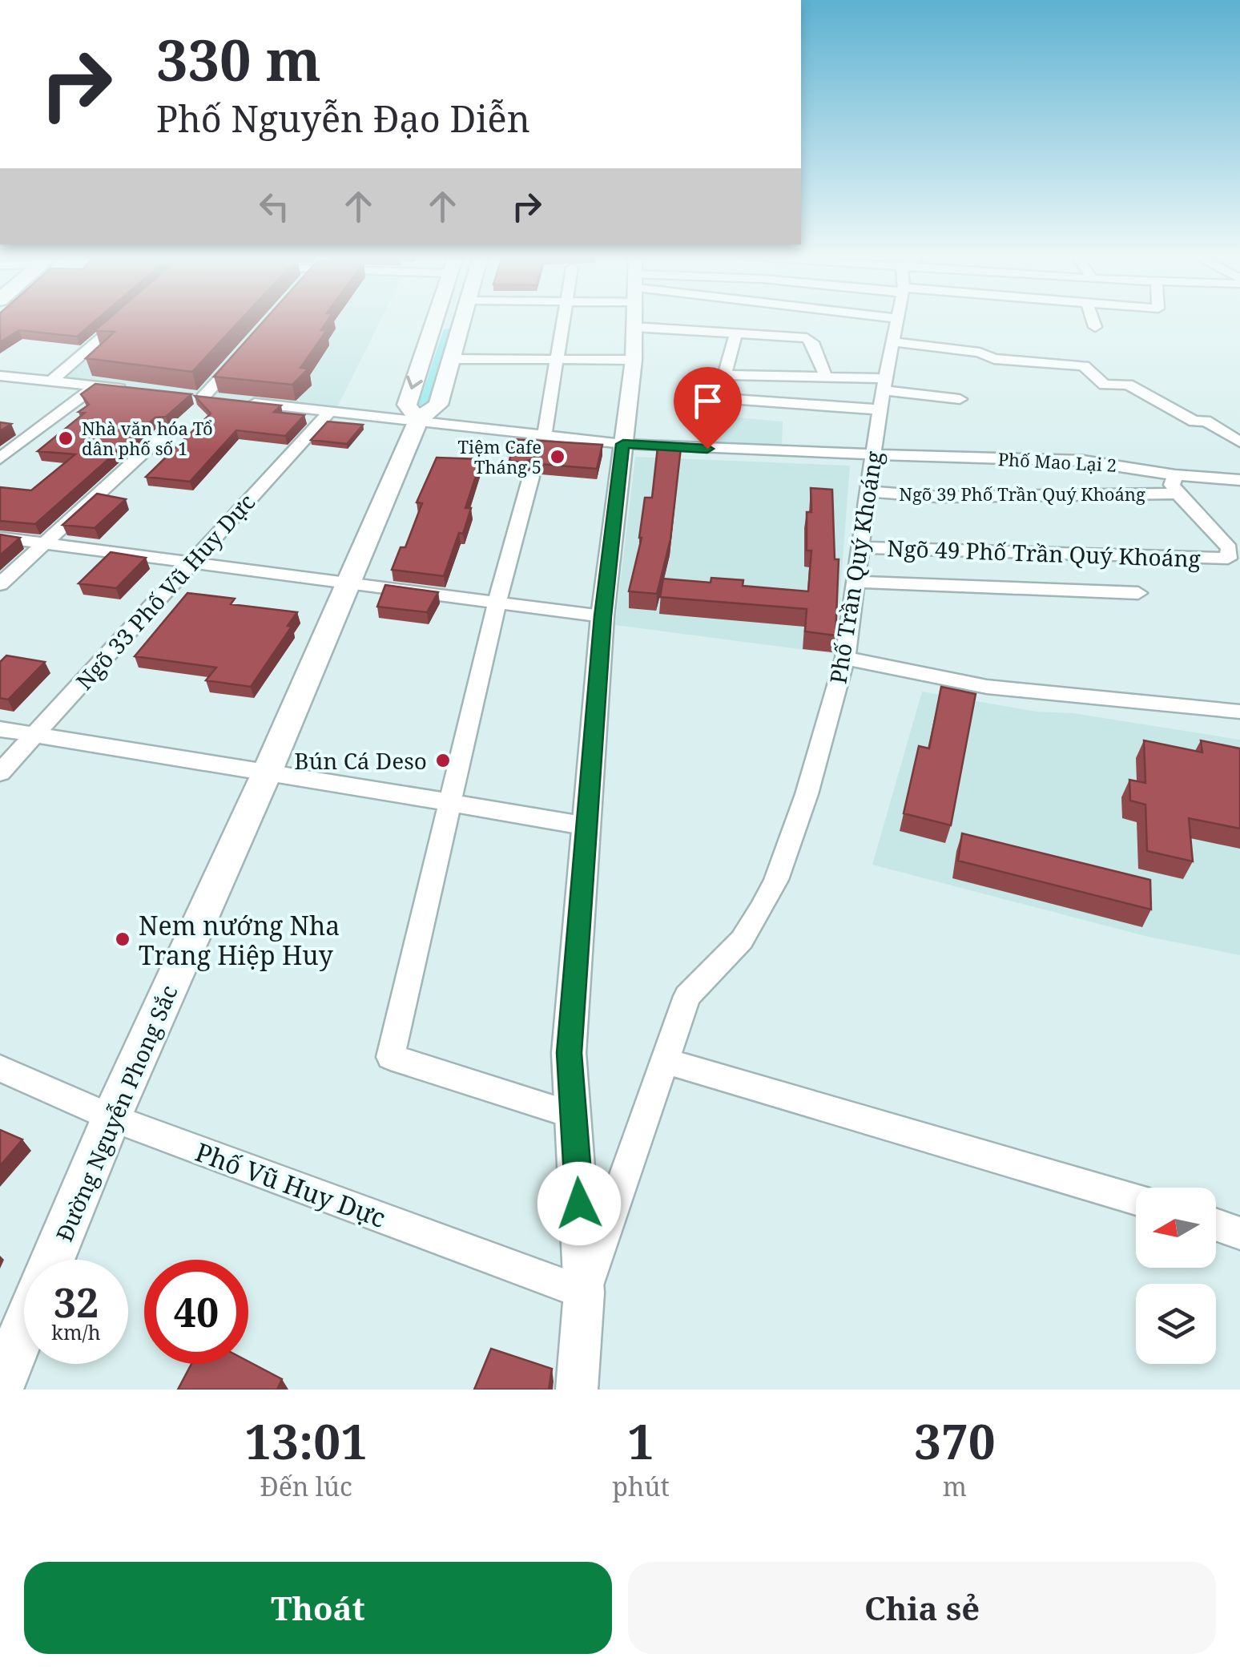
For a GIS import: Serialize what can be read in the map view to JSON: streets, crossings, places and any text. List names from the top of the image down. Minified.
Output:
{"streets":{"main road":["Đường Nguyễn Phong Sắc"],"street":["Phố Mao Lại 2","Ngõ 39 Phố Trần Quý Khoáng","Ngõ 49 Phố Trần Quý Khoáng","Phố Trần Quý Khoáng","Ngõ 33 Phố Vũ Huy Dực","Phố Vũ Huy Dực"]},"crossings":[["Phố Mao Lại 2","Phố Trần Quý Khoáng"],["Phố Mao Lại 2","Ngõ 33 Phố Vũ Huy Dực"],["Phố Mao Lại 2","Đường Nguyễn Phong Sắc"],["Ngõ 39 Phố Trần Quý Khoáng","Ngõ 49 Phố Trần Quý Khoáng"],["Ngõ 39 Phố Trần Quý Khoáng","Phố Trần Quý Khoáng"],["Ngõ 49 Phố Trần Quý Khoáng","Phố Trần Quý Khoáng"],["Phố Trần Quý Khoáng","Phố Vũ Huy Dực"],["Đường Nguyễn Phong Sắc","Phố Vũ Huy Dực"]],"places":["Nhà văn hóa Tổ dân phố số 1","Tiệm Cafe Tháng 5","Bún Cá Deso","Nem nướng Nha Trang Hiệp Huy"],"north":"left","page":{"turn":["330 m","Phố Nguyễn Đạo Diễn"],"speed":"32 km/h","limit":"40","eta":["13:01","Đến lúc","1","phút","370","m"],"buttons":["Thoát","Chia sẻ"]}}
